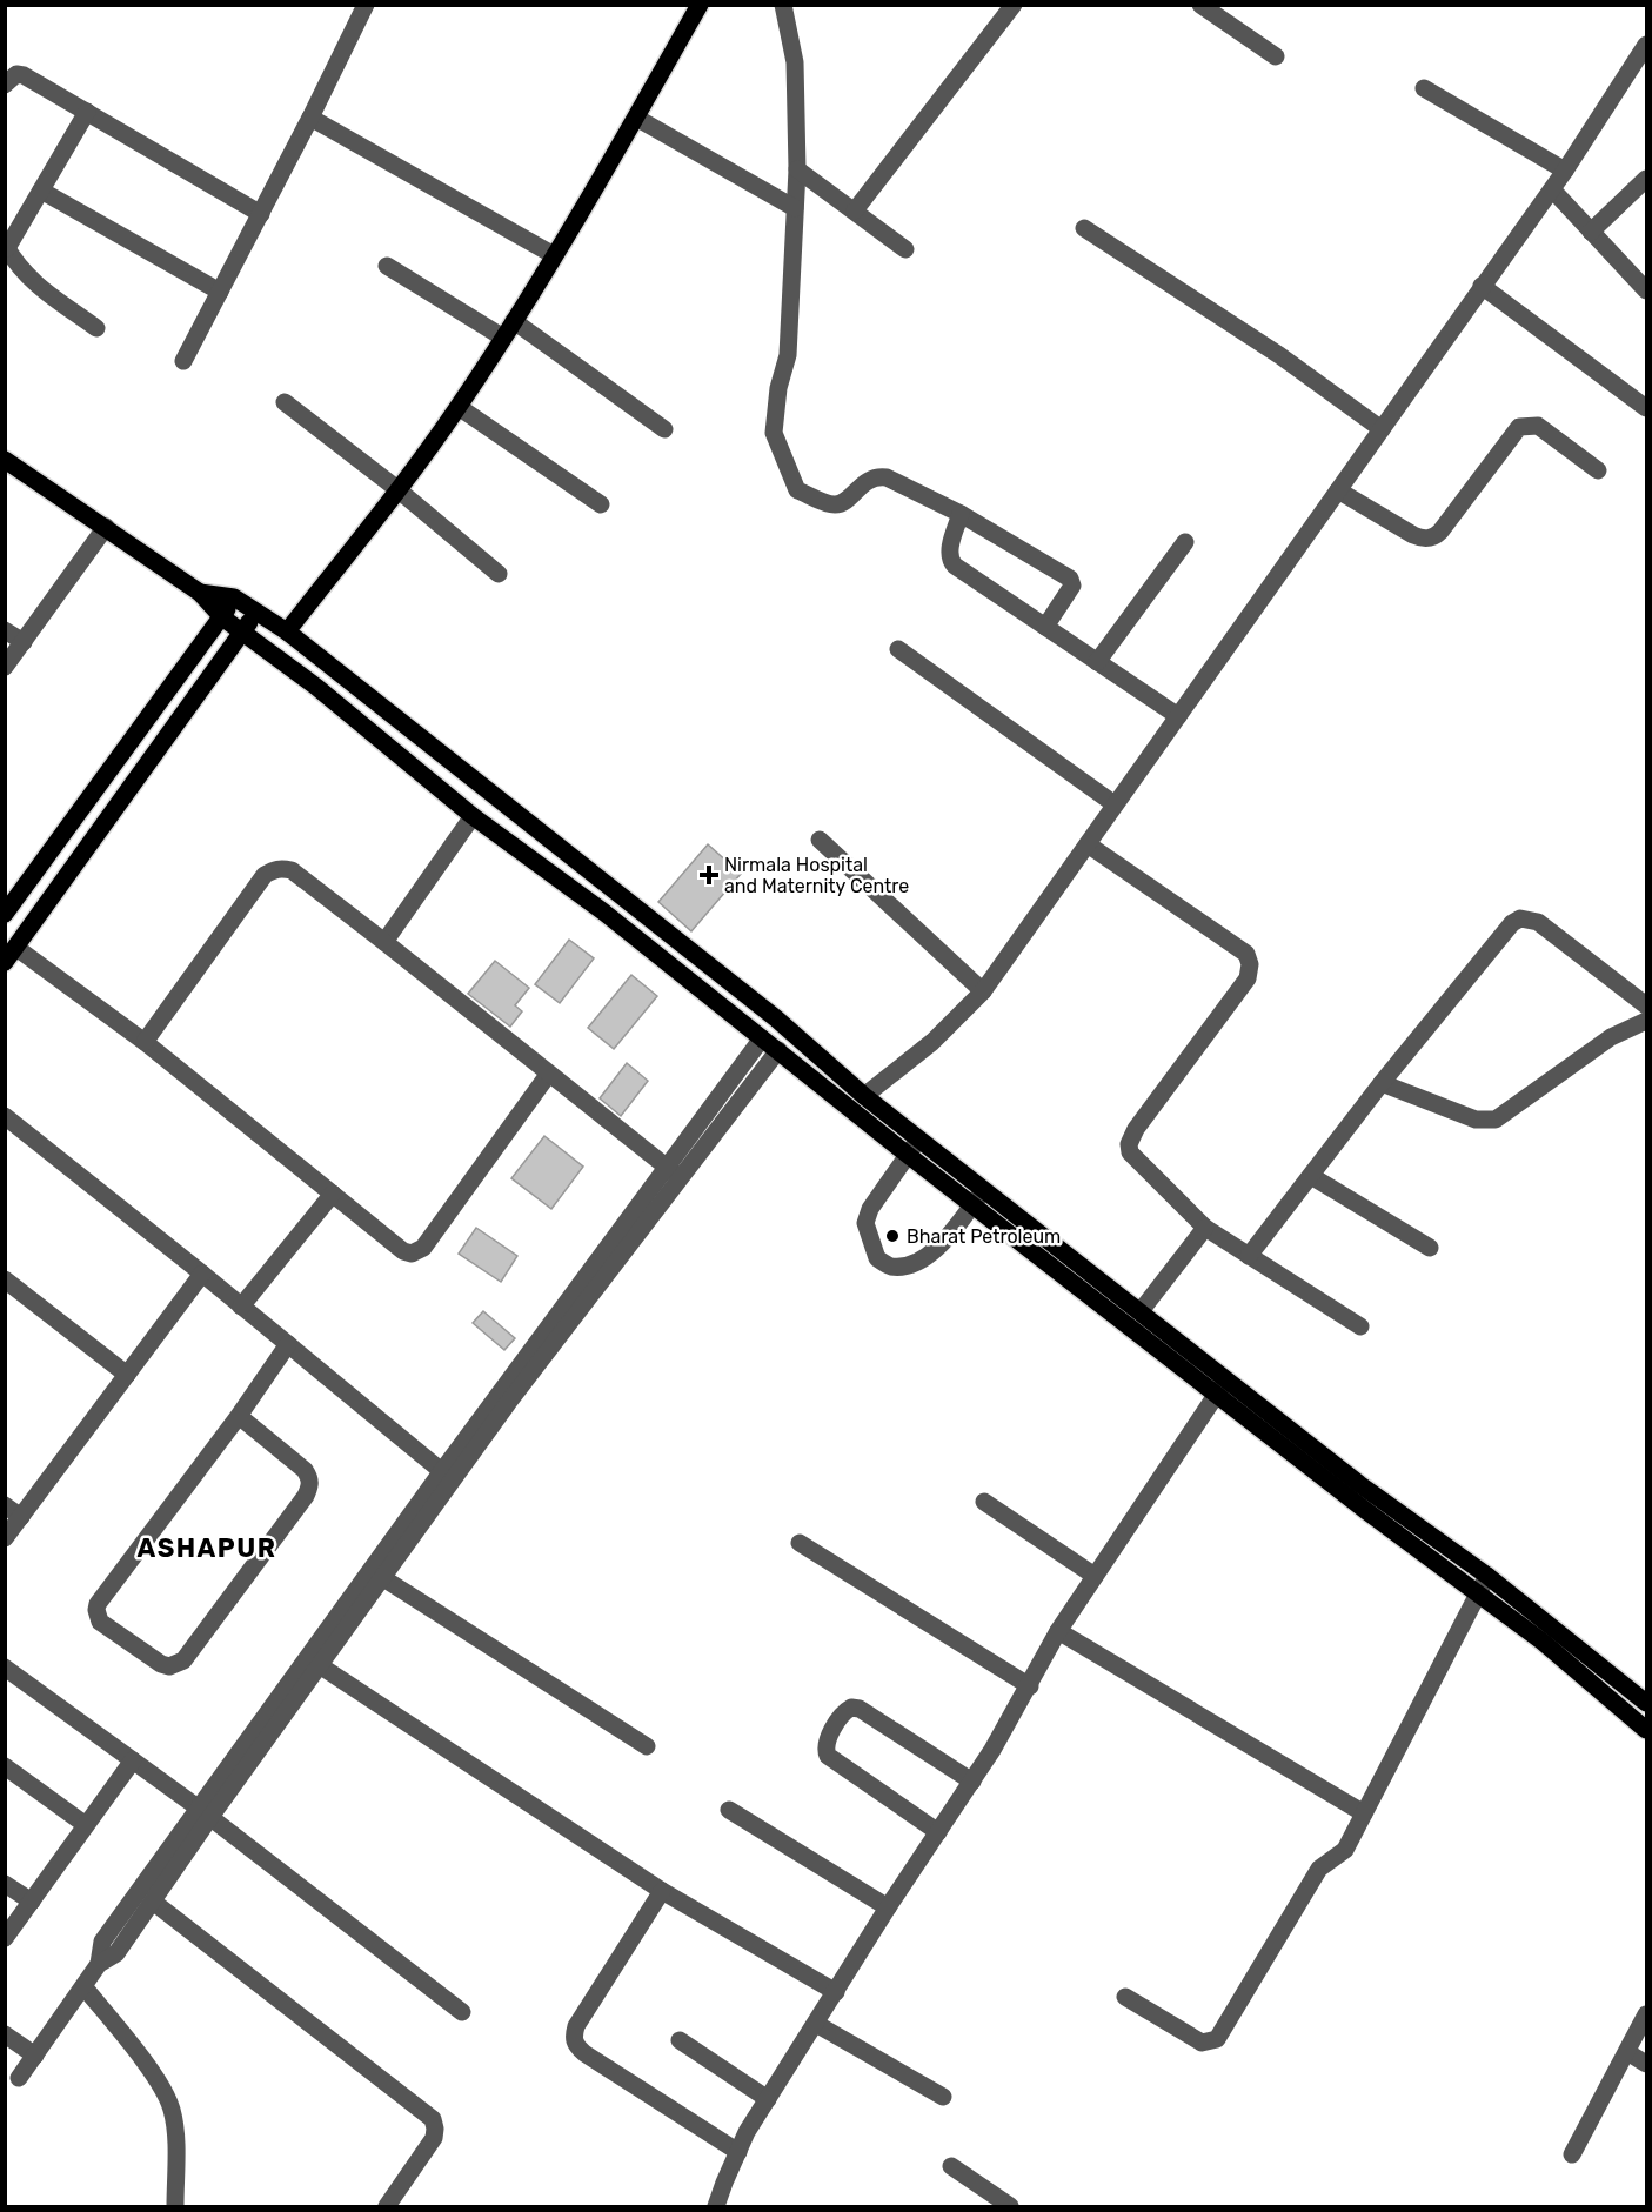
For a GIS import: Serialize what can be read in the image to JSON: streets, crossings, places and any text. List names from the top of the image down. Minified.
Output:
{"districts":["ASHAPUR"],"places":{"health":["Nirmala Hospital and Maternity Centre"],"other":["Bharat Petroleum"]}}
